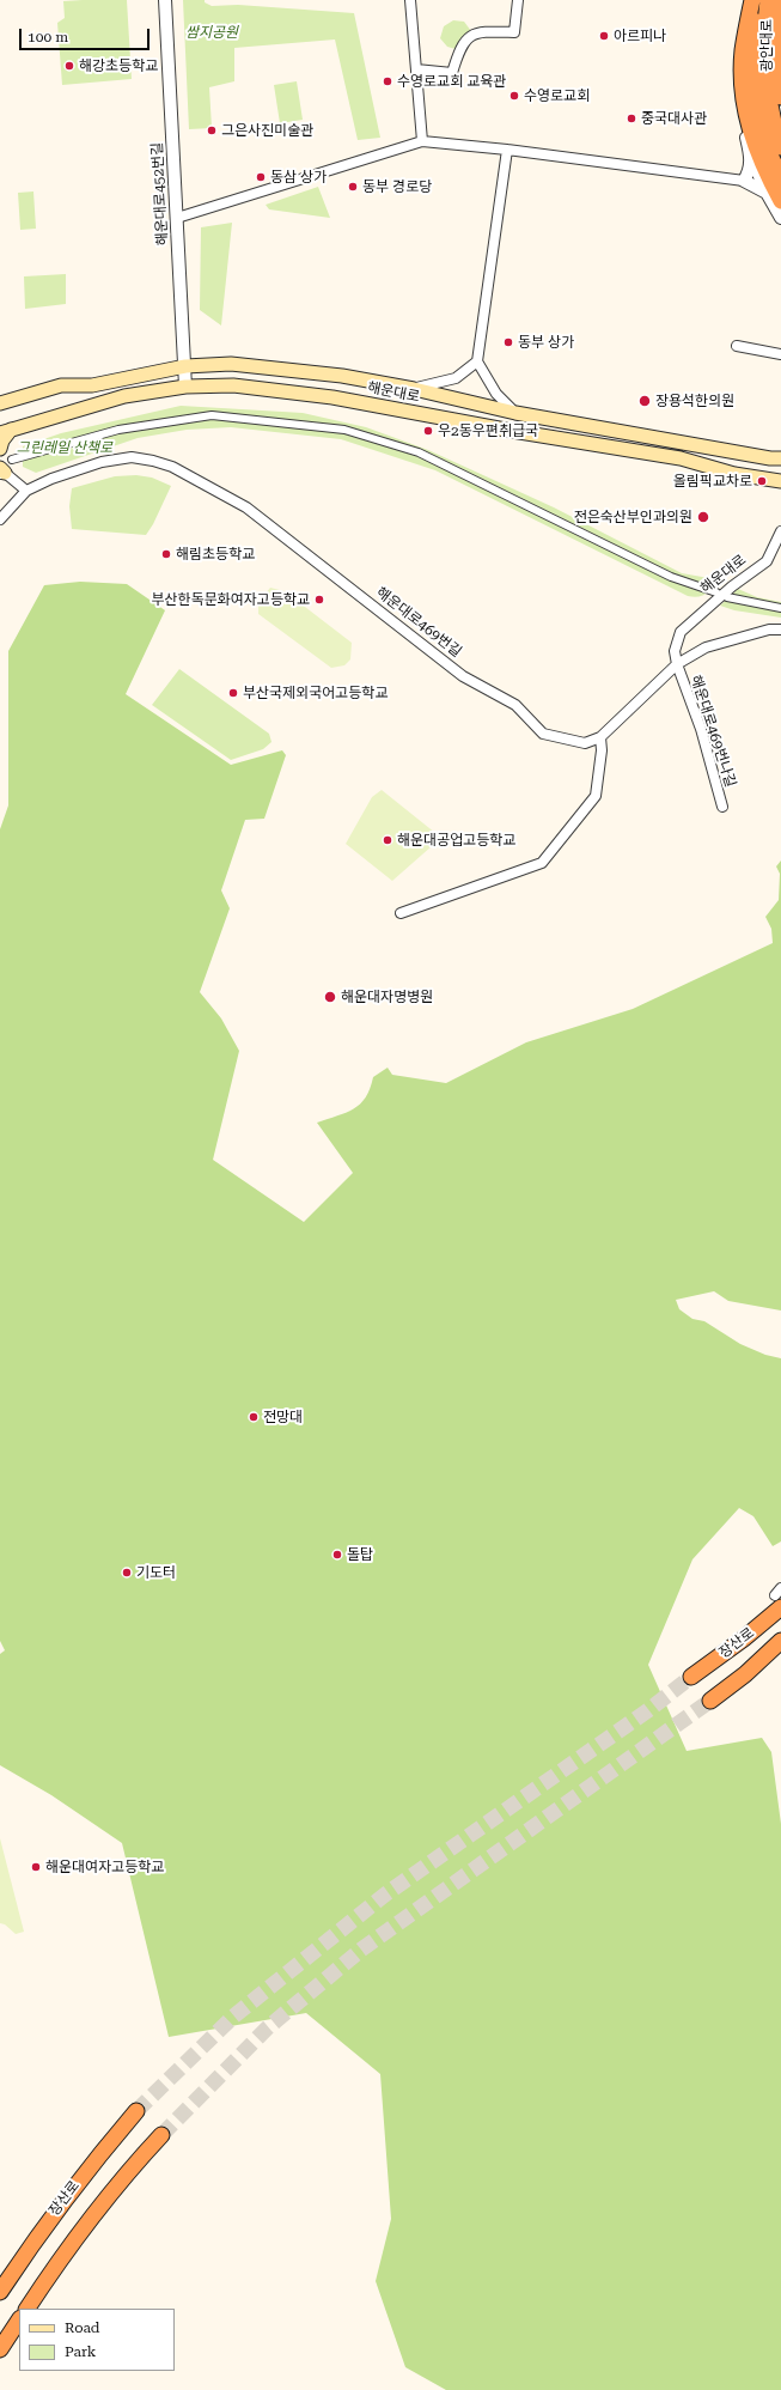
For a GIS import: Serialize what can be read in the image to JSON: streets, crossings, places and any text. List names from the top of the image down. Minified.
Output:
{"streets":{"highway":["광안대로","장산로"],"main road":["해운대로"],"street":["해운대로452번길","해운대로469번길","해운대로469번나길"]},"crossings":[["해운대로452번길","해운대로"],["해운대로","해운대로469번나길"]],"parks":["쌈지공원","그린레일 산책로"],"places":["아르피나","해강초등학교","수영로교회 교육관","수영로교회","중국대사관","그은사진미술관","동삼 상가","동부 경로당","동부 상가","장용석한의원","우2동우편취급국","올림픽교차로","전은숙산부인과의원","해림초등학교","부산한독문화여자고등학교","부산국제외국어고등학교","해운대공업고등학교","해운대자명병원","전망대","돌탑","기도터","해운대여자고등학교"],"legend":["Road","Park"],"scale_bar":"100 m"}
